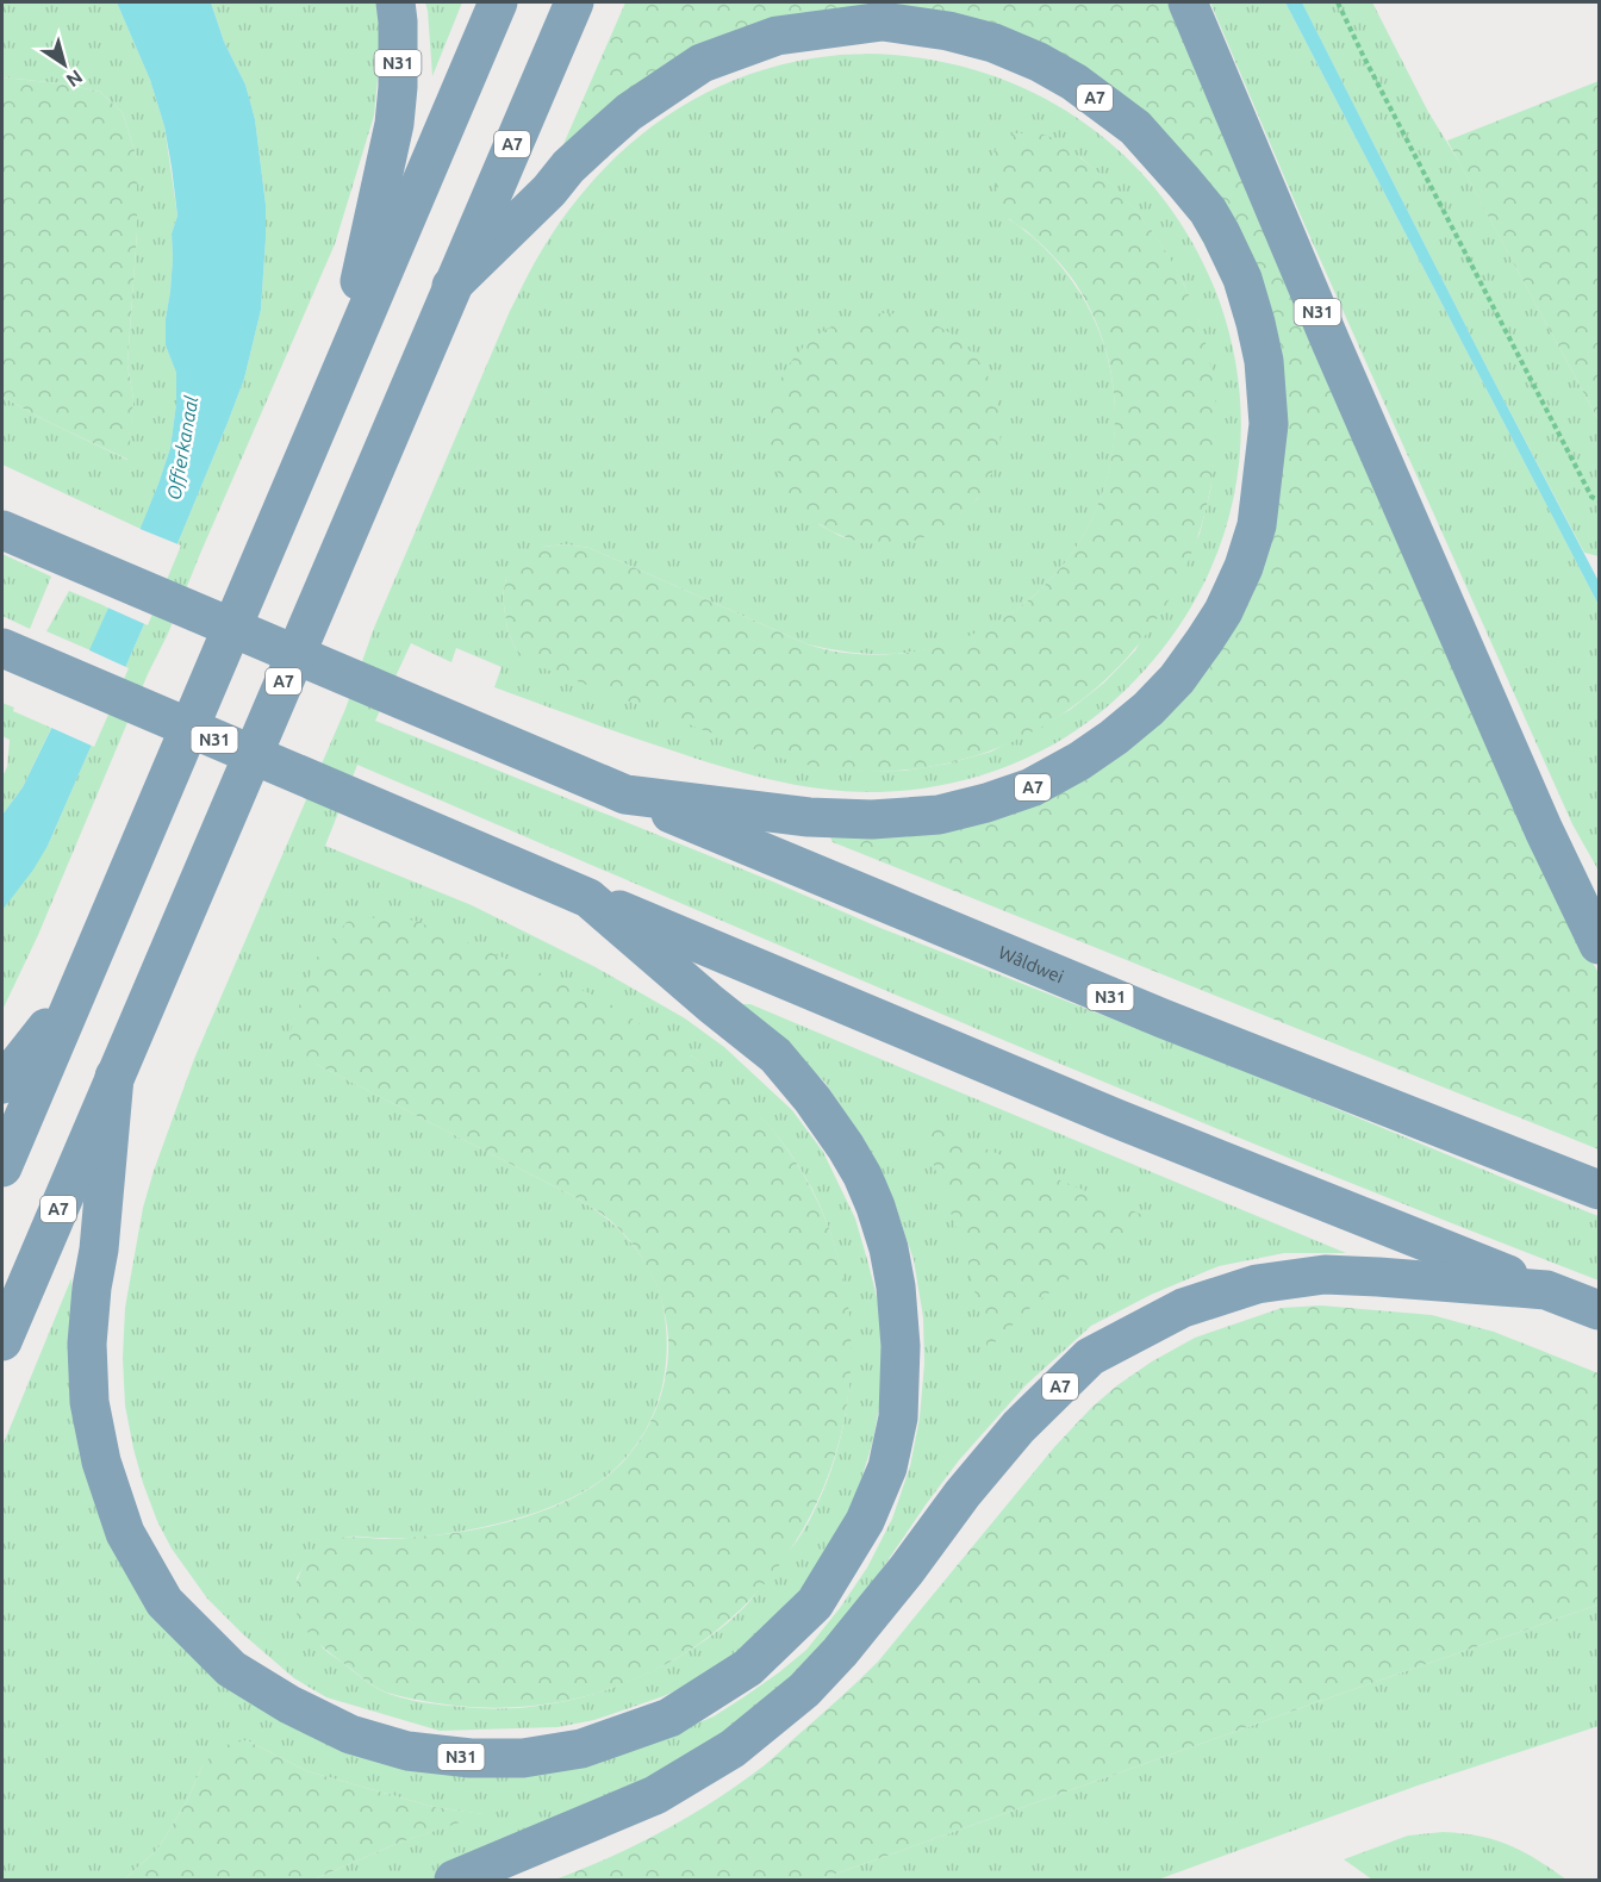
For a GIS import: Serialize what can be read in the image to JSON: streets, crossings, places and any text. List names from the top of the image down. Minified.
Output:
{"streets":{"highway":["N31","A7","Wâldwei"]},"crossings":[["N31","A7"],["N31","Wâldwei"],["A7","Wâldwei"]],"water":["Offierkanaal"],"north":"bottom right"}
